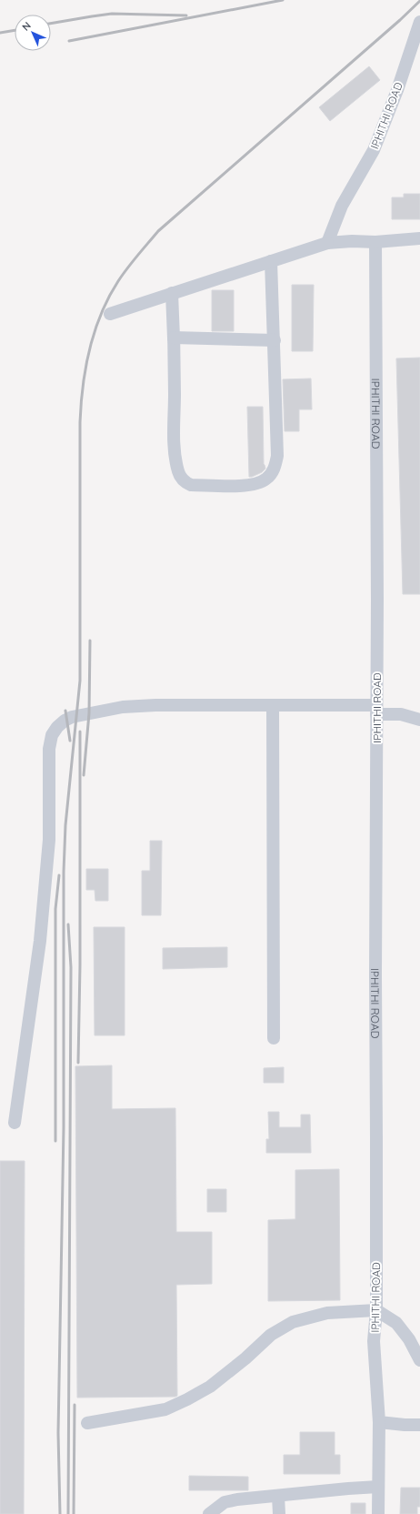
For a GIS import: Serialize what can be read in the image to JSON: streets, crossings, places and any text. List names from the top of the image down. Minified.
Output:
{"streets":{"lane":["IPHITHI ROAD"]},"north":"top left"}
